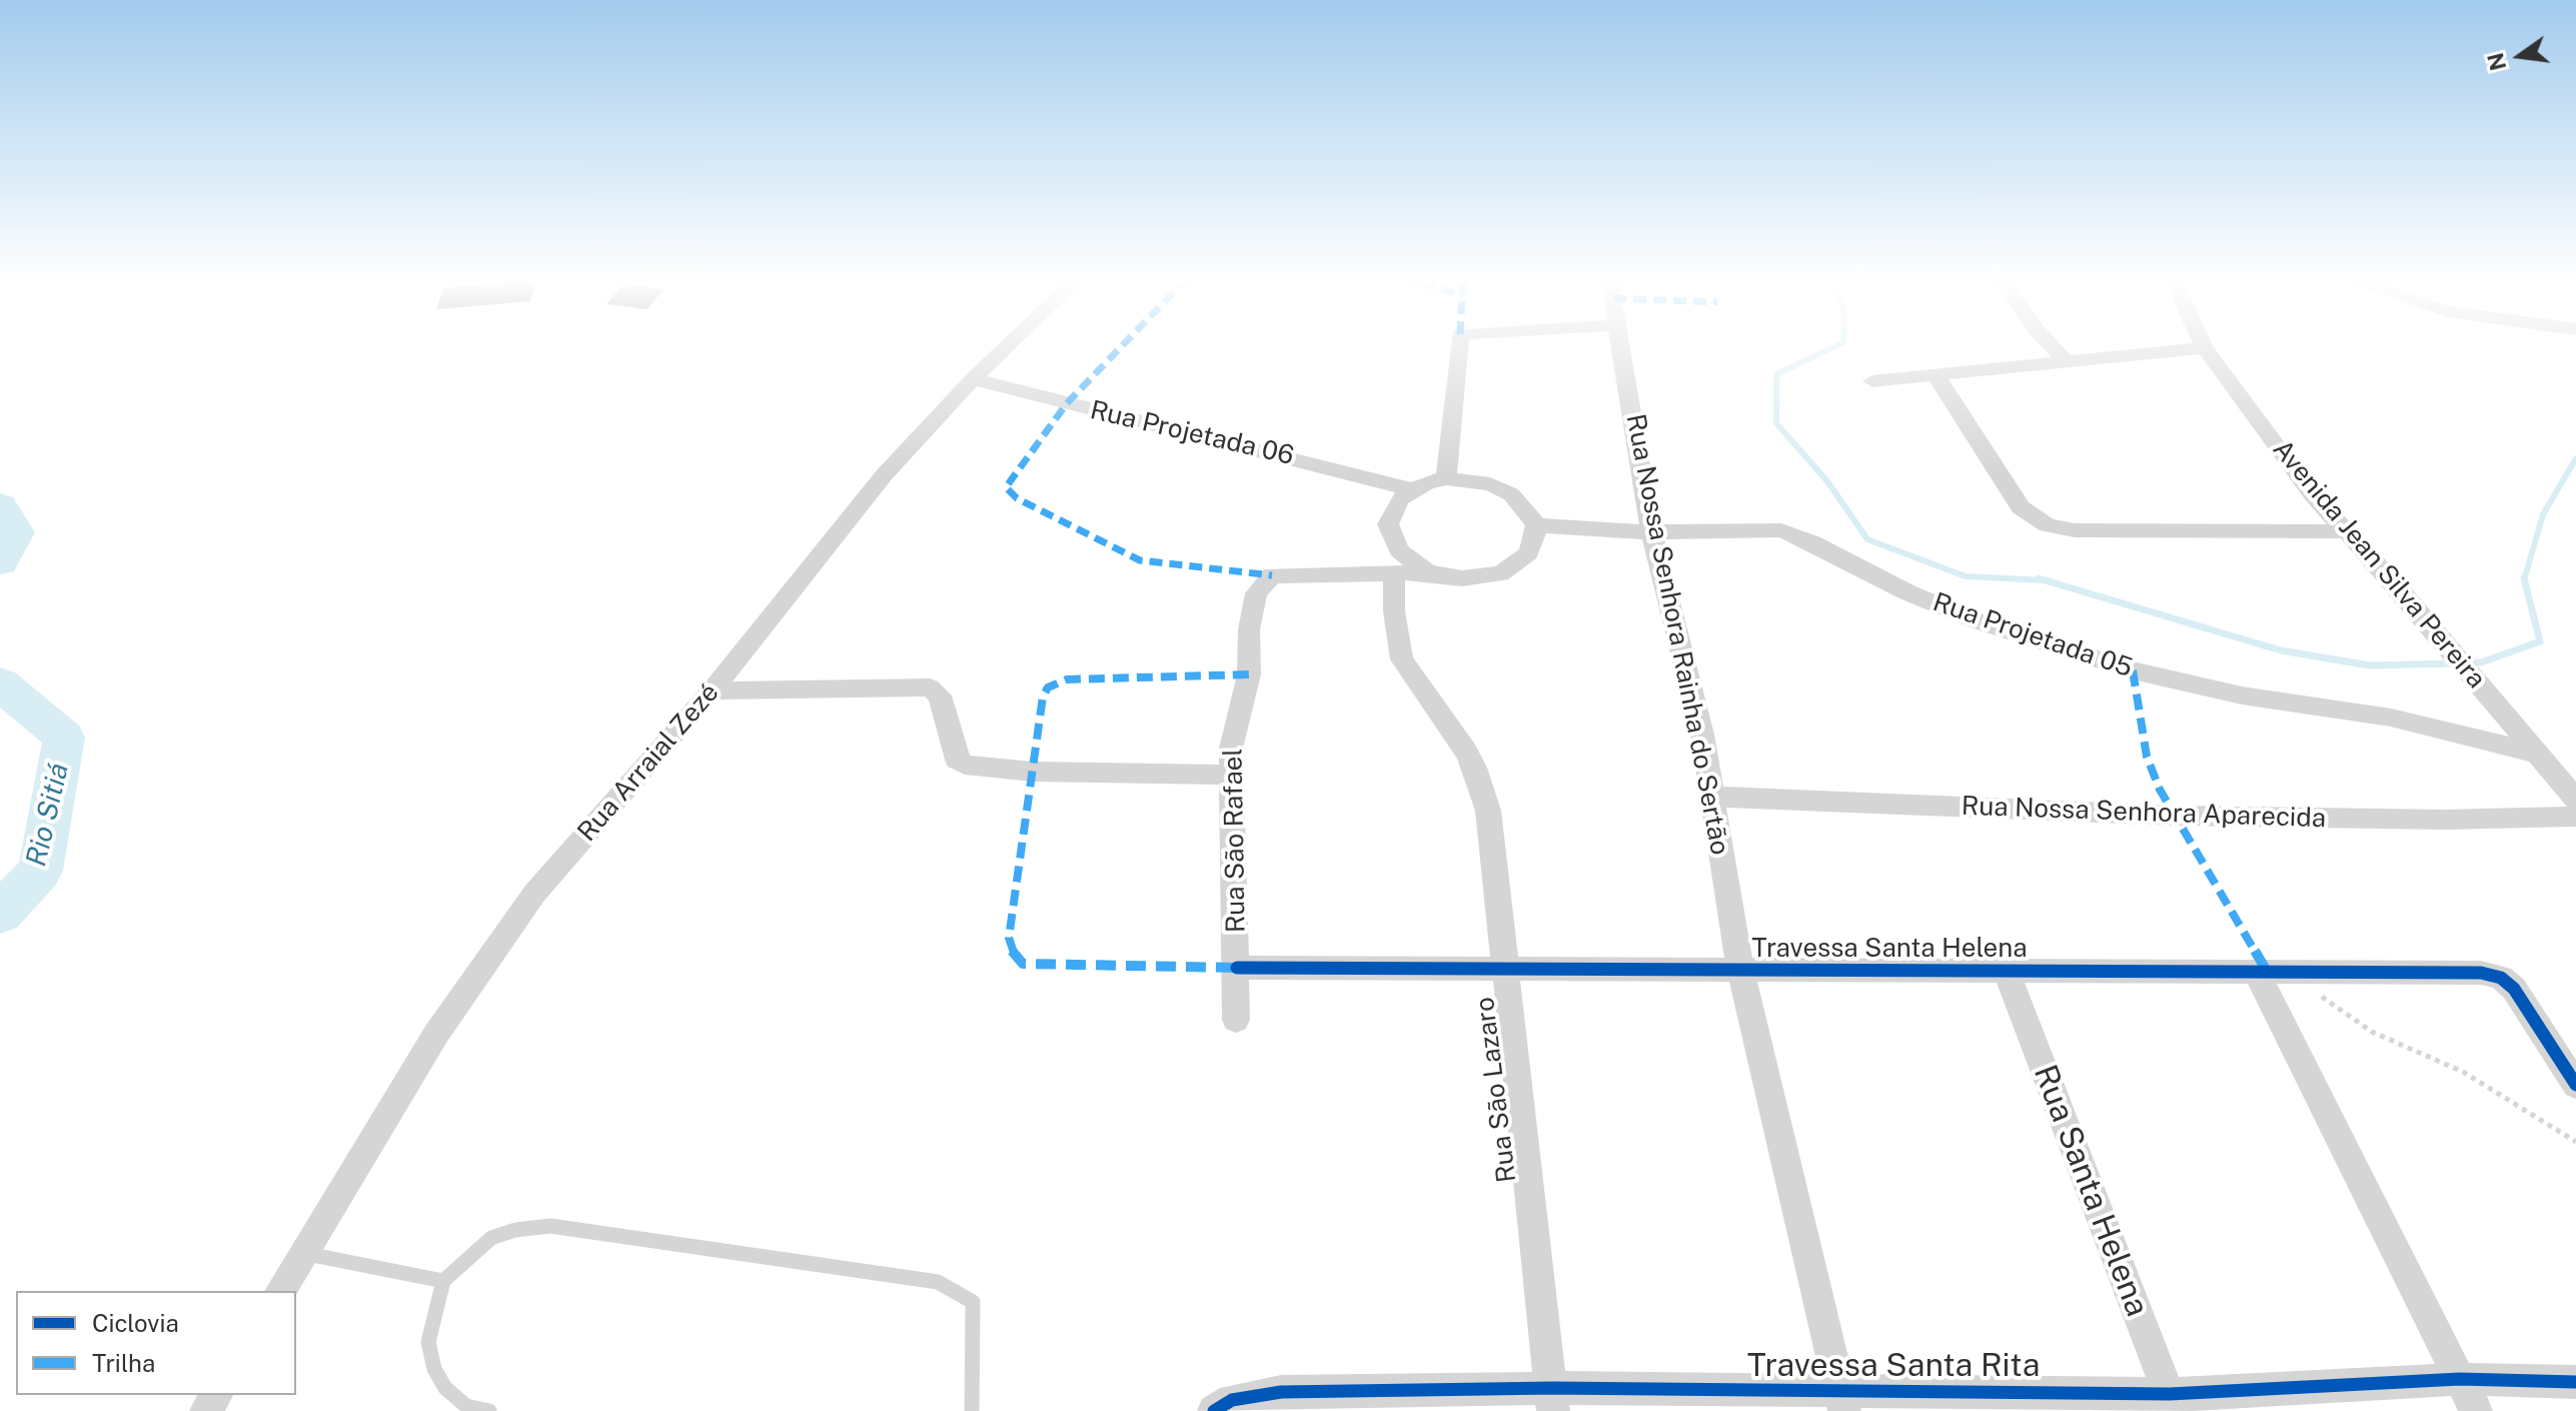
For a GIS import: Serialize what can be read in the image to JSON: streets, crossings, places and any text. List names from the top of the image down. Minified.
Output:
{"streets":{"street":["Rua Projetada 06","Avenida Jean Silva Pereira","Rua Nossa Senhora Rainha do Sertão","Rua Projetada 05","Rua Arraial Zezé","Rua Nossa Senhora Aparecida","Rua São Rafael","Travessa Santa Helena","Rua São Lazaro","Rua Santa Helena","Travessa Santa Rita"]},"crossings":[["Rua Projetada 06","Rua Projetada 05"],["Rua Projetada 06","Rua Arraial Zezé"],["Avenida Jean Silva Pereira","Rua Projetada 05"],["Rua Nossa Senhora Rainha do Sertão","Rua Projetada 05"],["Rua Nossa Senhora Rainha do Sertão","Rua Nossa Senhora Aparecida"],["Rua Nossa Senhora Rainha do Sertão","Travessa Santa Helena"],["Rua Nossa Senhora Rainha do Sertão","Travessa Santa Rita"],["Rua São Rafael","Travessa Santa Helena"],["Rua São Rafael","Rua São Lazaro"],["Travessa Santa Helena","Rua São Lazaro"],["Travessa Santa Helena","Rua Santa Helena"],["Rua São Lazaro","Travessa Santa Rita"],["Rua Santa Helena","Travessa Santa Rita"]],"water":["Rio Sitiá"],"legend":["Ciclovia","Trilha"],"north":"left"}
